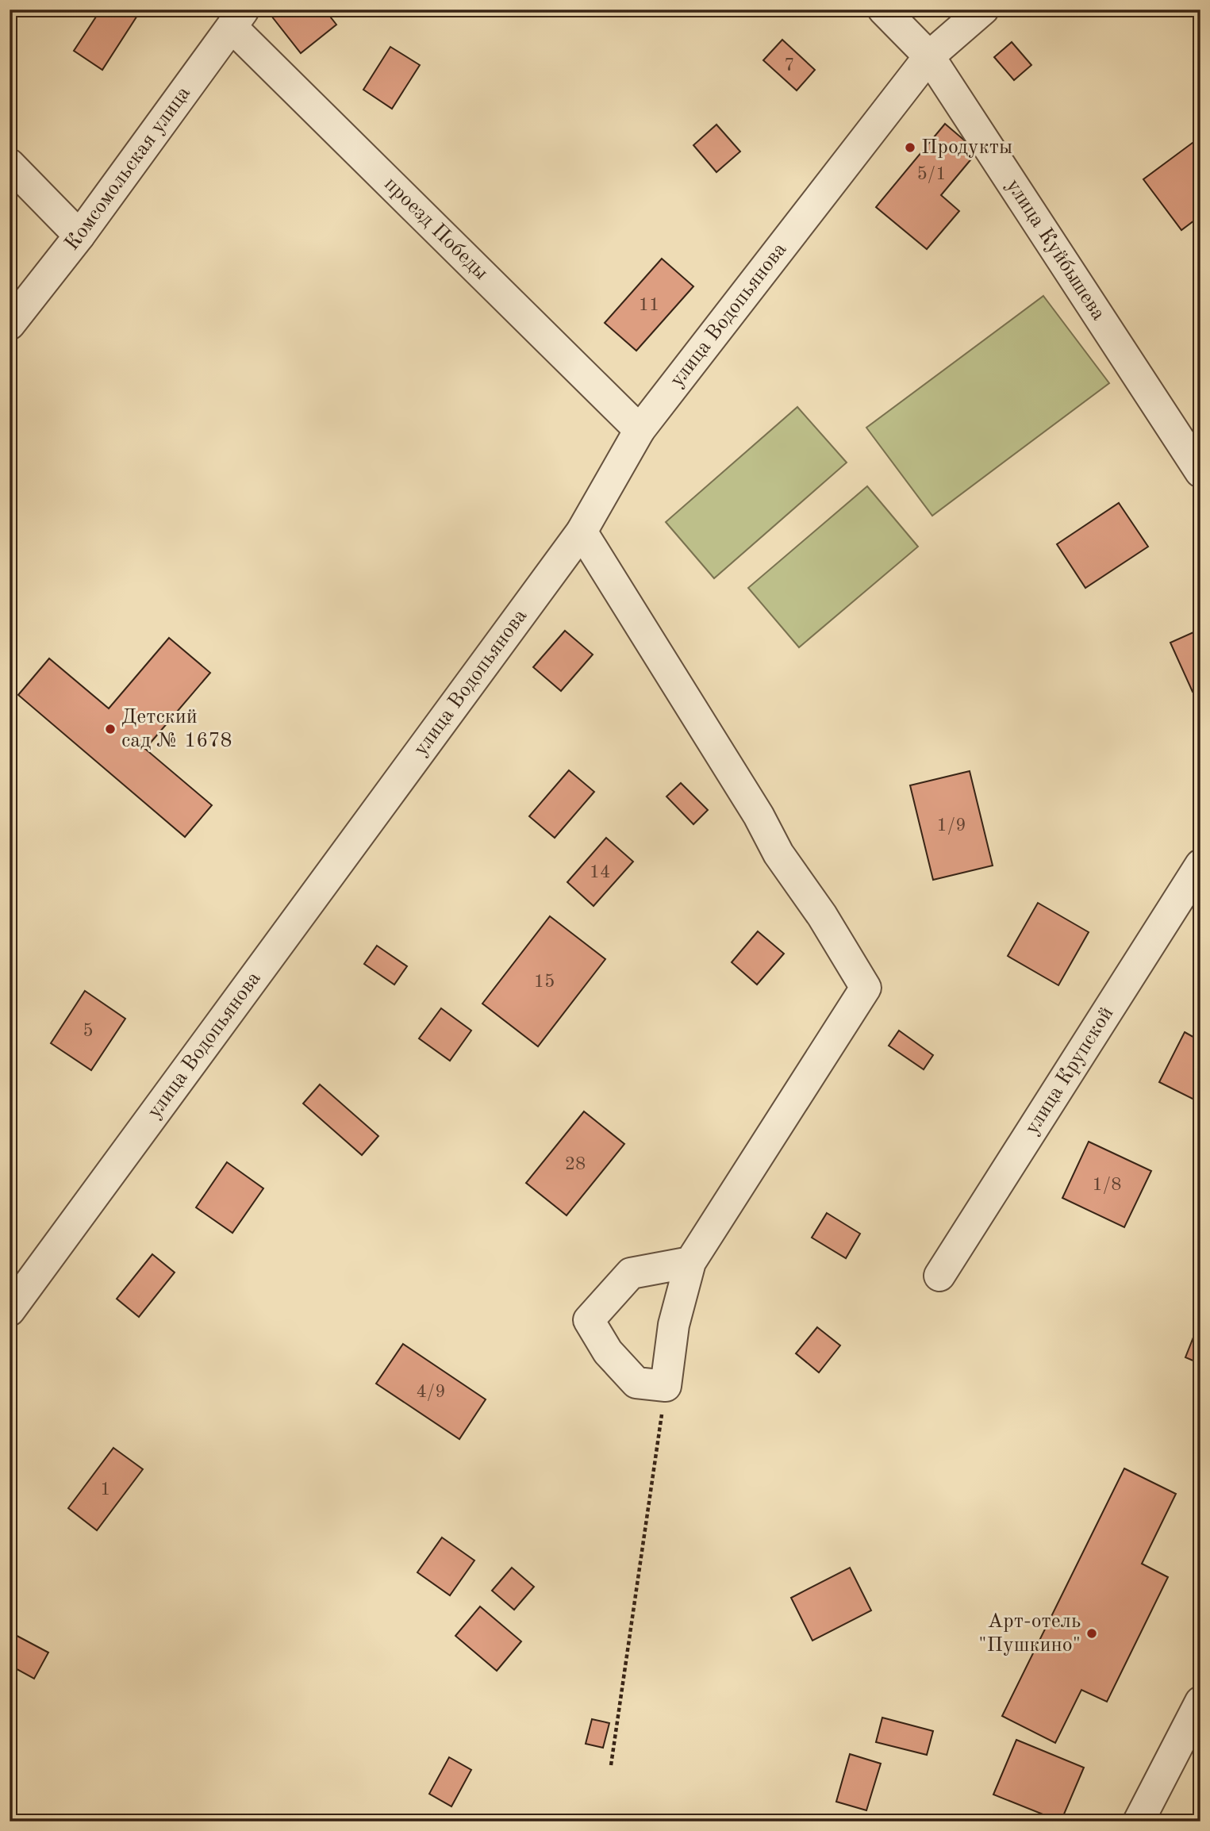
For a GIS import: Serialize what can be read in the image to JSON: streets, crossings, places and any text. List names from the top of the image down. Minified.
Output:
{"streets":{"street":["Комсомольская улица","проезд Победы","улица Куйбышева","улица Водопьянова","улица Крупской"]},"crossings":[["Комсомольская улица","проезд Победы"],["проезд Победы","улица Водопьянова"],["улица Куйбышева","улица Водопьянова"]],"places":["Продукты","Детский сад № 1678","Арт-отель \"Пушкино\""],"house_numbers":["7","5/1","11","1/9","14","15","5","28","1/8","4/9","1"]}
